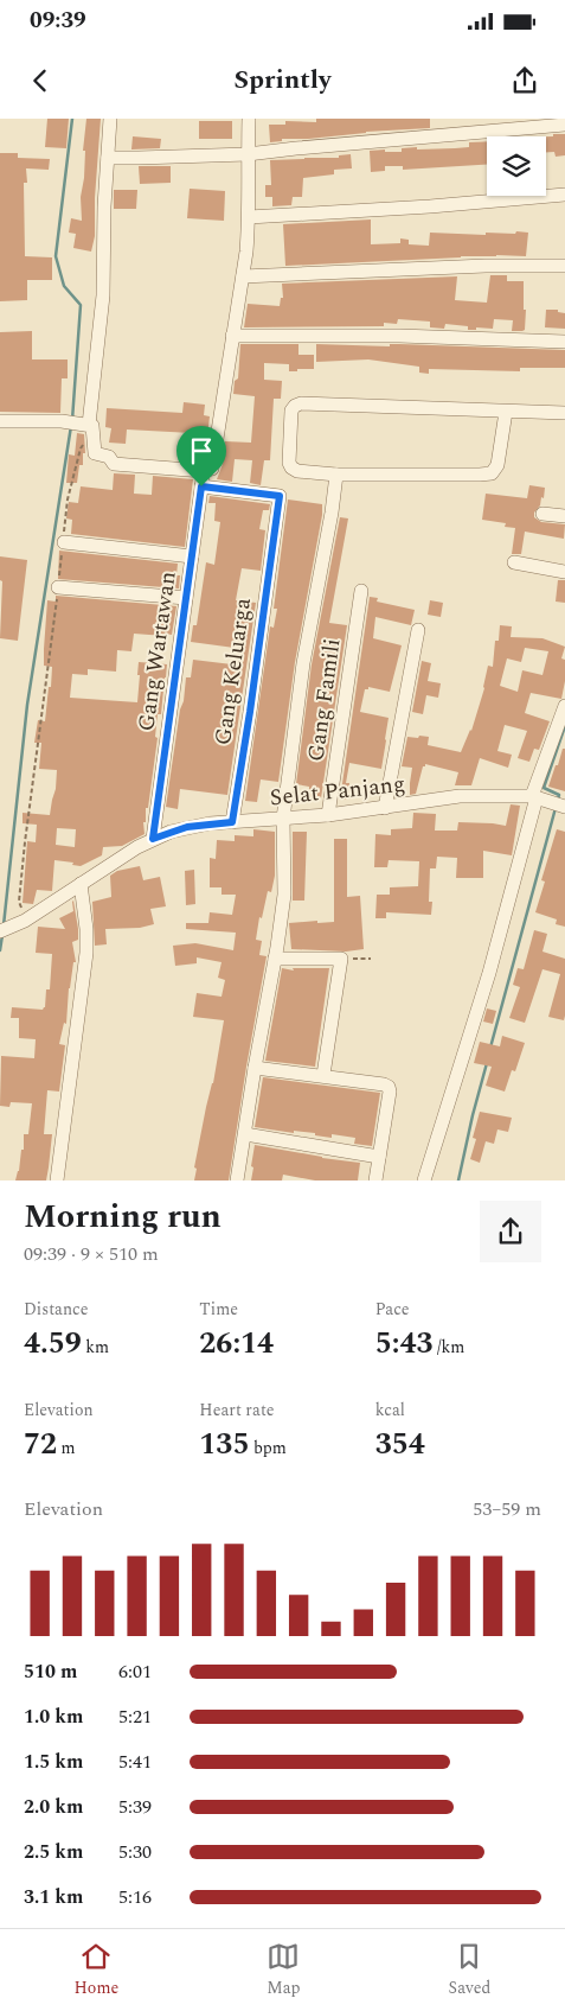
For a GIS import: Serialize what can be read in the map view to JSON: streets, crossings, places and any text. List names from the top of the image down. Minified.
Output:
{"streets":{"street":["Gang Wartawan","Gang Keluarga","Gang Famili","Selat Panjang"]},"crossings":[["Gang Wartawan","Gang Keluarga"],["Gang Wartawan","Selat Panjang"],["Gang Keluarga","Selat Panjang"],["Gang Famili","Selat Panjang"]],"page":{"status":"09:39","header":"Sprintly","heading":["Morning run","09:39 · 9 × 510 m"],"stats":[["Distance","4.59 km"],["Time","26:14"],["Pace","5:43 /km"],["Elevation","72 m"],["Heart rate","135 bpm"],["kcal","354"]],"chart":["Elevation","53–59 m"],"list":[{"name":"510 m","note":"6:01"},{"name":"1.0 km","note":"5:21"},{"name":"1.5 km","note":"5:41"},{"name":"2.0 km","note":"5:39"},{"name":"2.5 km","note":"5:30"},{"name":"3.1 km","note":"5:16"}],"tabs":["Home","Map","Saved"]}}
